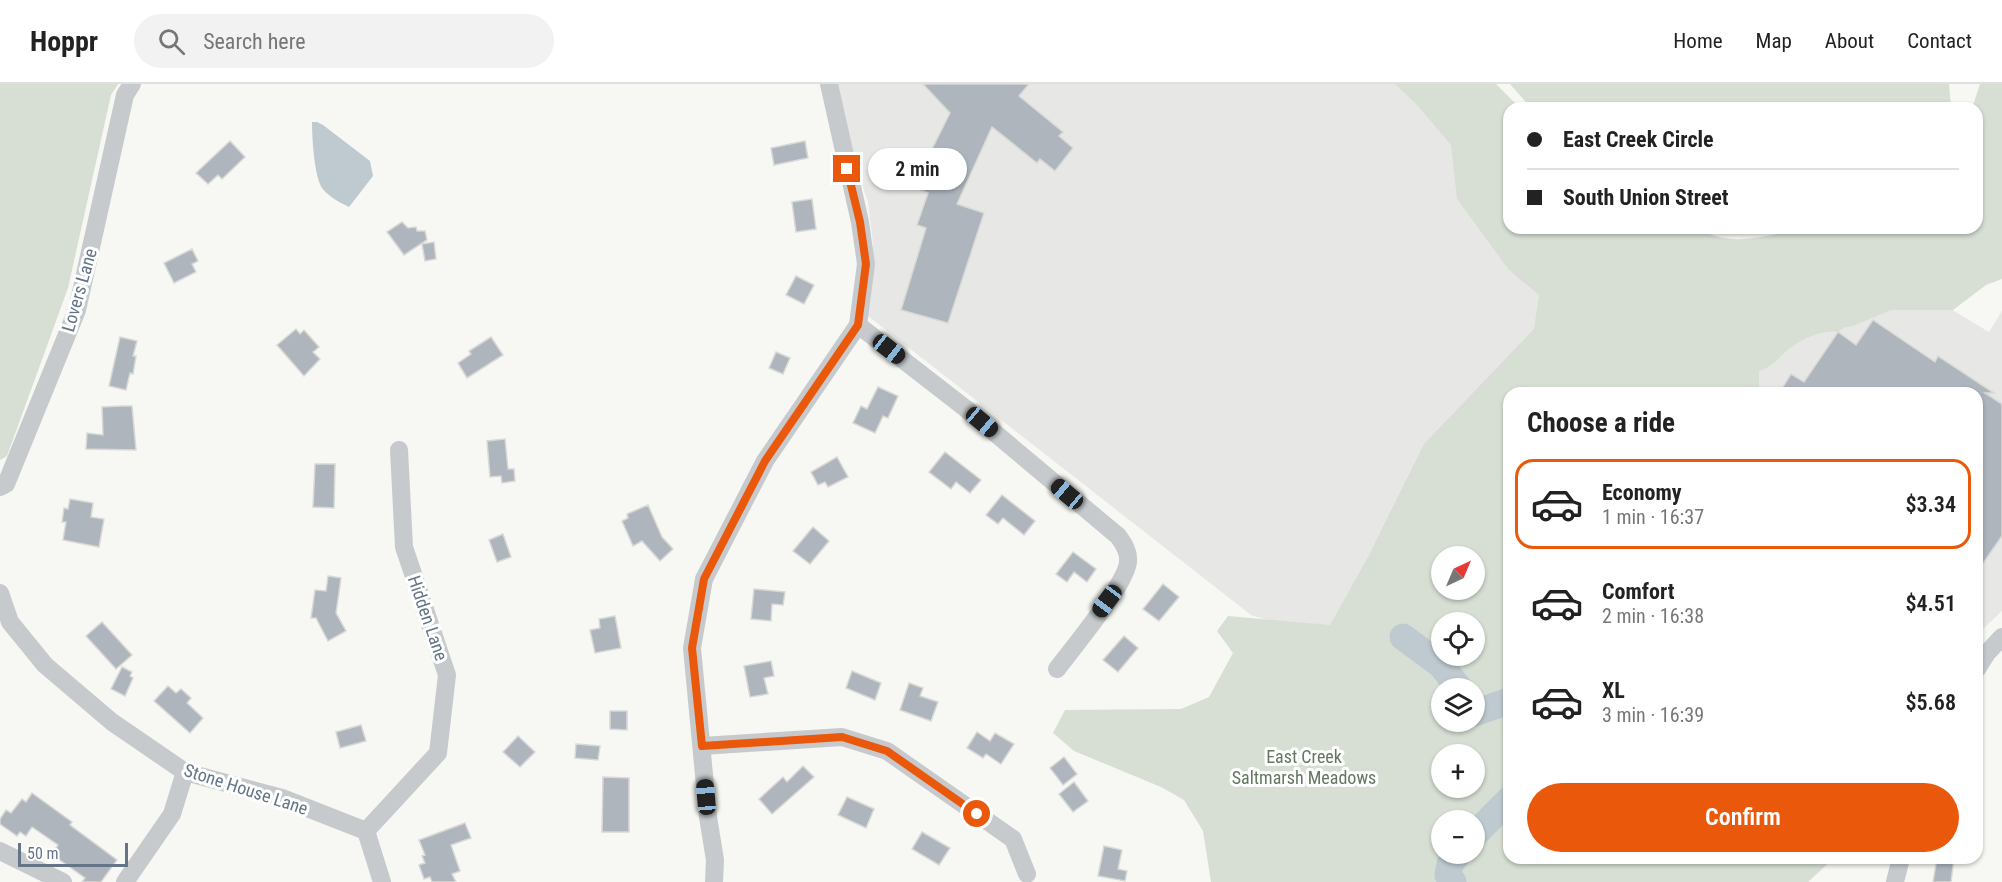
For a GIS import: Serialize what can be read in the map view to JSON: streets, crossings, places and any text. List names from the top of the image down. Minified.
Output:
{"streets":{"street":["Lovers Lane","Hidden Lane","Stone House Lane"]},"crossings":[["Hidden Lane","Stone House Lane"]],"parks":["East Creek Saltmarsh Meadows"],"scale_bar":"50 m","north":"top right","page":{"header":"Hoppr","search":"Search here","nav":["Home","Map","About","Contact"],"banner":["East Creek Circle","South Union Street"],"bubble":"2 min","heading":"Choose a ride","list":[{"name":"Economy","note":"1 min · 16:37","value":"$3.34"},{"name":"Comfort","note":"2 min · 16:38","value":"$4.51"},{"name":"XL","note":"3 min · 16:39","value":"$5.68"}],"map_buttons":["+","−"],"buttons":"Confirm","scale":"50 m"}}
